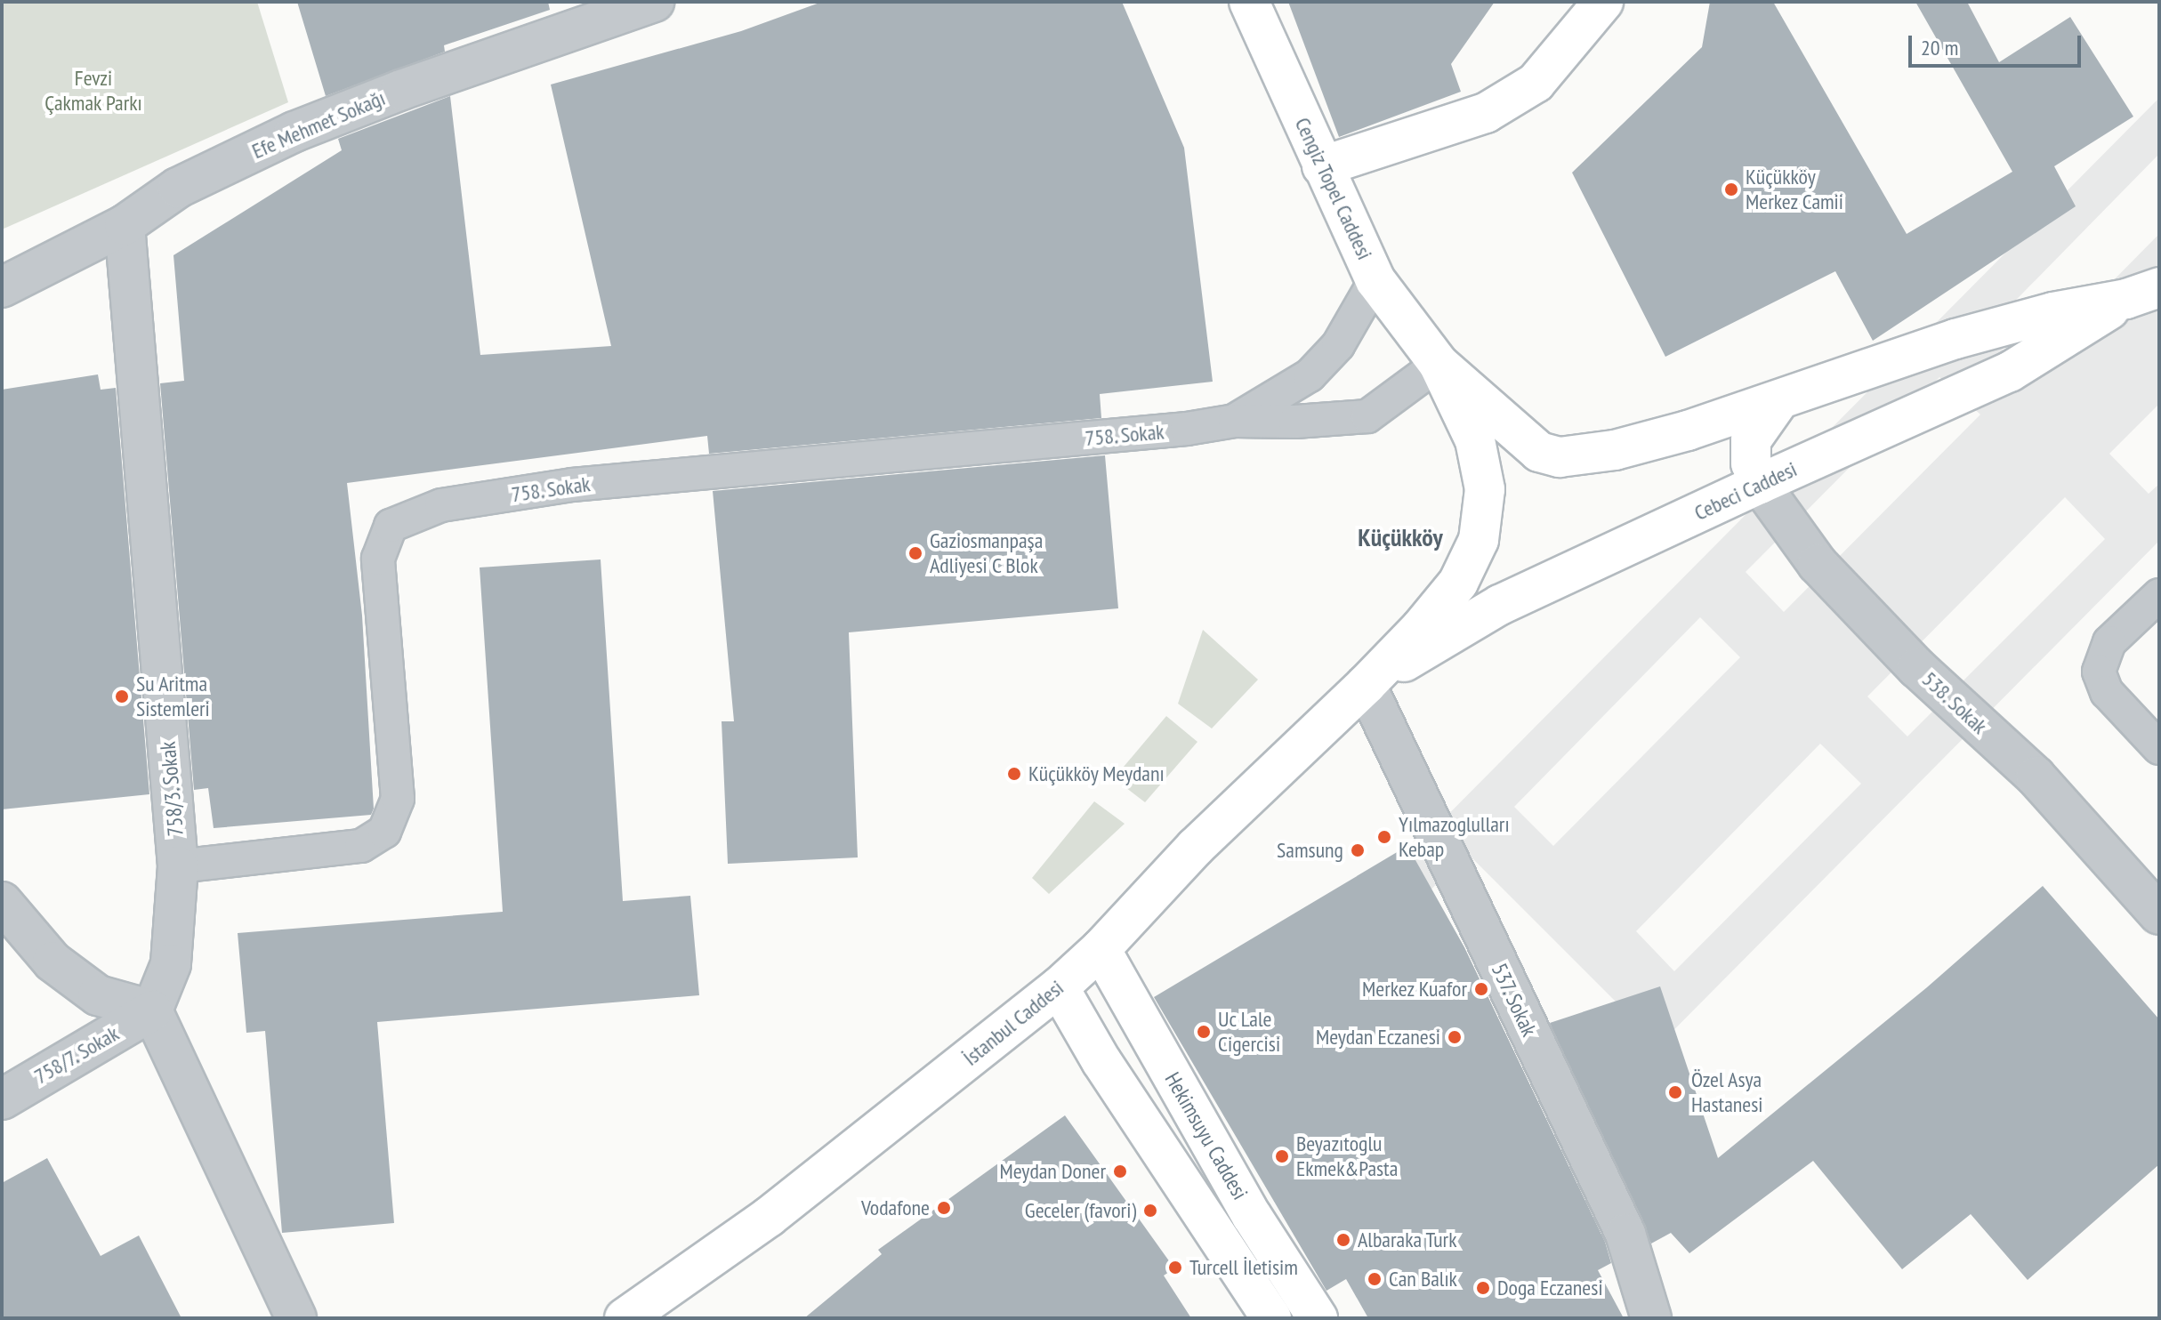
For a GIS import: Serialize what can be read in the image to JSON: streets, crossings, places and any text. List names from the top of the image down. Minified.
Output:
{"streets":{"main road":["Cengiz Topel Caddesi","Cebeci Caddesi","İstanbul Caddesi","Hekimsuyu Caddesi"],"street":["Efe Mehmet Sokağı","538. Sokak","758/3. Sokak","537. Sokak","758/7. Sokak"],"lane":["758. Sokak"]},"crossings":[["Efe Mehmet Sokağı","758/3. Sokak"],["Cengiz Topel Caddesi","Cebeci Caddesi"],["758. Sokak","758/3. Sokak"],["Cebeci Caddesi","538. Sokak"],["Cebeci Caddesi","537. Sokak"],["Cebeci Caddesi","İstanbul Caddesi"],["758/3. Sokak","758/7. Sokak"],["537. Sokak","İstanbul Caddesi"],["İstanbul Caddesi","Hekimsuyu Caddesi"]],"districts":["Küçükköy"],"parks":["Fevzi Çakmak Parkı"],"places":["Küçükköy Merkez Camii","Gaziosmanpaşa Adliyesi C Blok","Su Aritma Sistemleri","Küçükköy Meydanı","Yılmazoglulları Kebap","Samsung","Merkez Kuafor","Uc Lale Cigercisi","Meydan Eczanesi","Özel Asya Hastanesi","Beyazıtoglu Ekmek&Pasta","Meydan Doner","Vodafone","Geceler (favori)","Albaraka Turk","Turcell İletisim","Can Balık","Doga Eczanesi"],"scale_bar":"20 m"}
